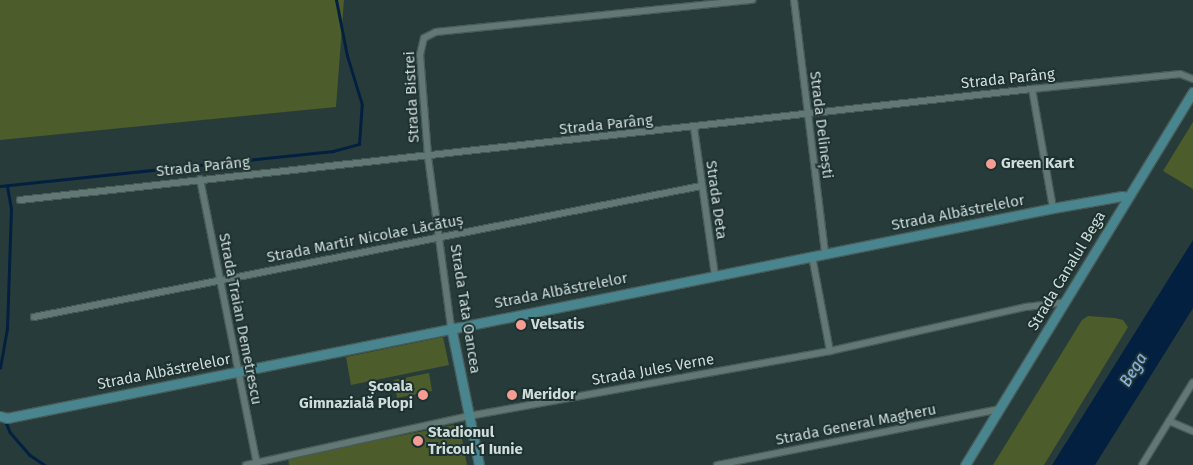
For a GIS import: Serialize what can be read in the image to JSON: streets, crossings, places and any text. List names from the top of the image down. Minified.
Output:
{"streets":{"street":["Strada Parâng","Strada Bistrei","Strada Delinești","Strada Deta","Strada Albăstrelelor","Strada Martir Nicolae Lăcătuș","Strada Canalul Bega","Strada Tata Oancea","Strada Traian Demetrescu","Strada Jules Verne","Strada General Magheru"]},"crossings":[["Strada Parâng","Strada Bistrei"],["Strada Parâng","Strada Delinești"],["Strada Parâng","Strada Deta"],["Strada Parâng","Strada Tata Oancea"],["Strada Parâng","Strada Traian Demetrescu"],["Strada Bistrei","Strada Tata Oancea"],["Strada Delinești","Strada Albăstrelelor"],["Strada Deta","Strada Albăstrelelor"],["Strada Deta","Strada Martir Nicolae Lăcătuș"],["Strada Albăstrelelor","Strada Canalul Bega"],["Strada Albăstrelelor","Strada Tata Oancea"],["Strada Albăstrelelor","Strada Traian Demetrescu"],["Strada Martir Nicolae Lăcătuș","Strada Tata Oancea"],["Strada Martir Nicolae Lăcătuș","Strada Traian Demetrescu"],["Strada Canalul Bega","Strada Jules Verne"],["Strada Canalul Bega","Strada General Magheru"],["Strada Tata Oancea","Strada Jules Verne"],["Strada Traian Demetrescu","Strada Jules Verne"]],"water":["Bega"],"places":["Green Kart","Velsatis","Școala Gimnazială Plopi","Meridor","Stadionul Tricoul 1 Iunie"]}
